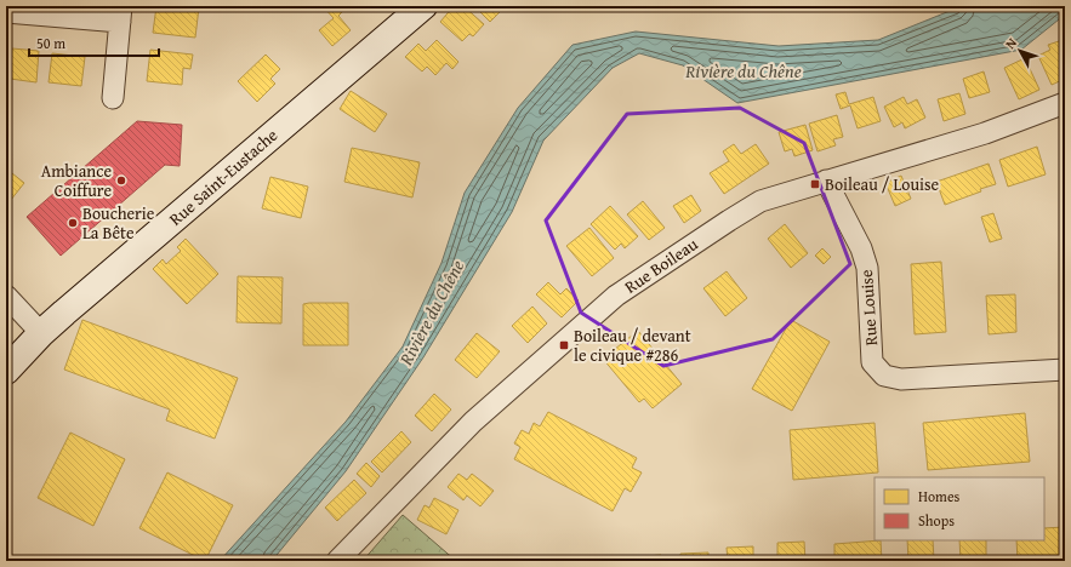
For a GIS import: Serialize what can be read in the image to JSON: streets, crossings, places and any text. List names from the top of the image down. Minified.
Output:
{"streets":{"street":["Rue Saint-Eustache","Rue Boileau","Rue Louise"]},"crossings":[["Rue Boileau","Rue Louise"]],"water":["Rivière du Chêne"],"places":{"other":["Ambiance Coiffure","Boucherie La Bête"],"transit":["Boileau / Louise","Boileau / devant le civique #286"]},"legend":["Homes","Shops"],"scale_bar":"50 m","north":"top left"}
